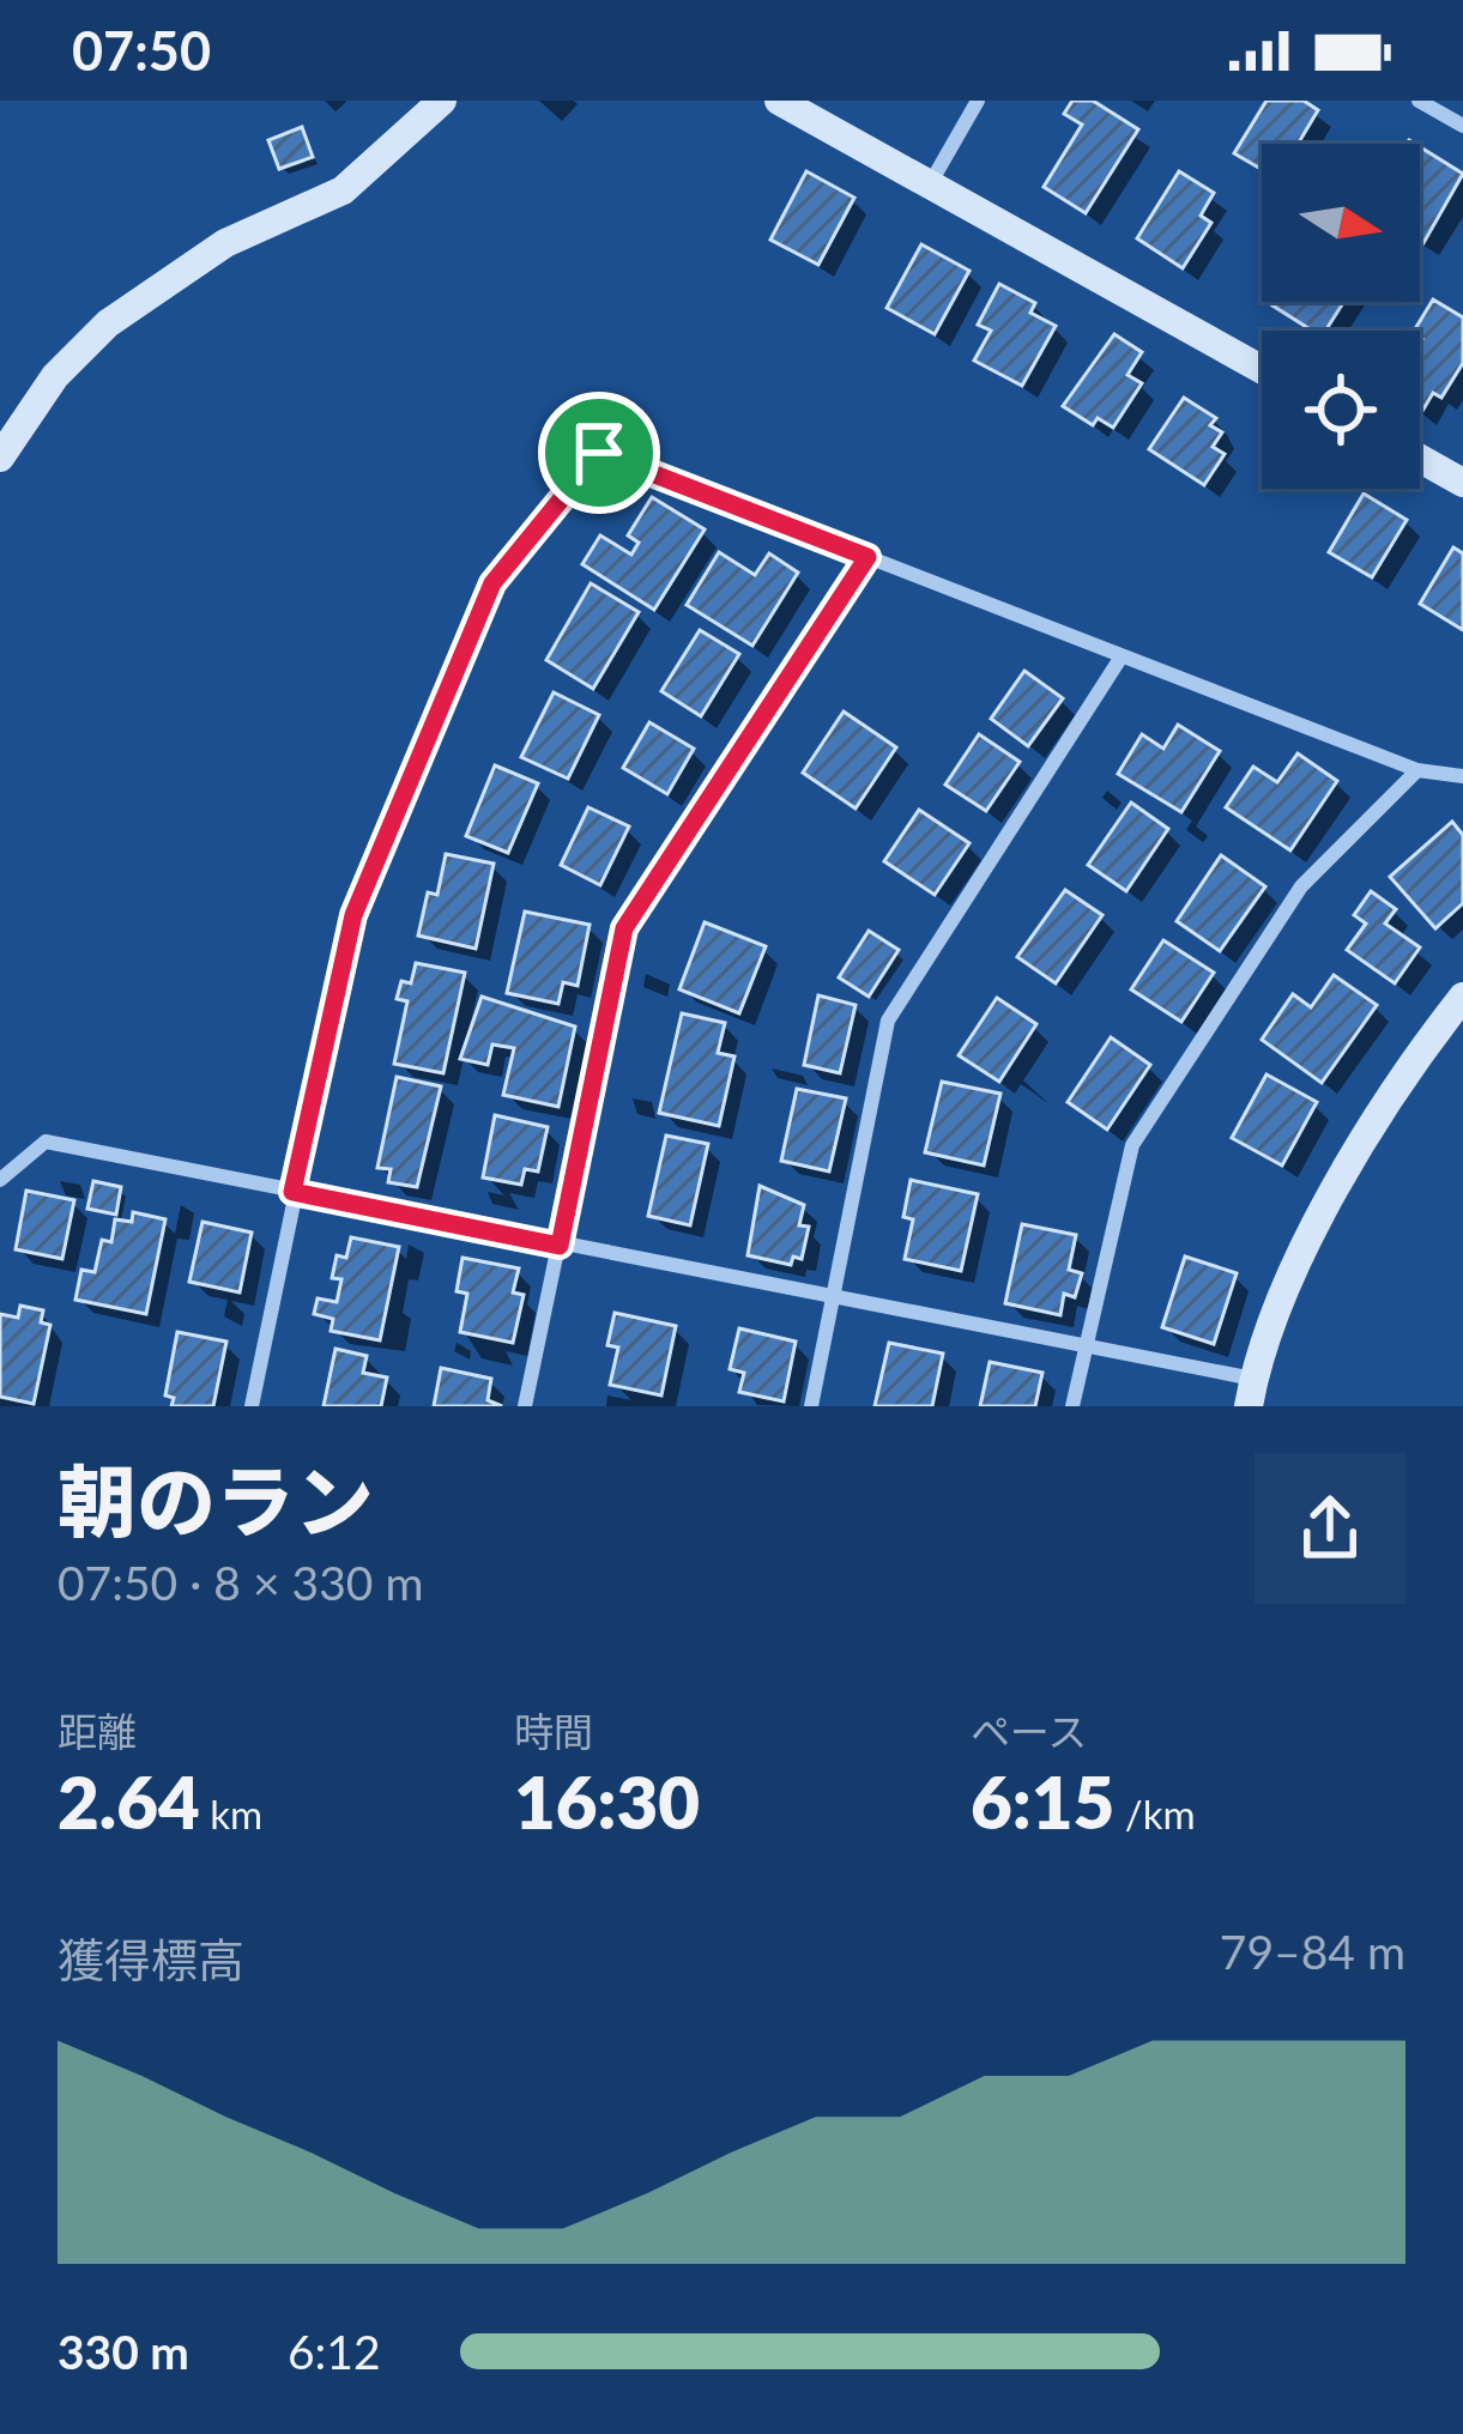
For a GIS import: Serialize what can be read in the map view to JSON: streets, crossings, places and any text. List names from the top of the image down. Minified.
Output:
{"north":"right","page":{"status":"07:50","heading":["朝のラン","07:50 · 8 × 330 m"],"stats":[["距離","2.64 km"],["時間","16:30"],["ペース","6:15 /km"]],"chart":["獲得標高","79–84 m"],"list":[{"name":"330 m","note":"6:12"}]}}
